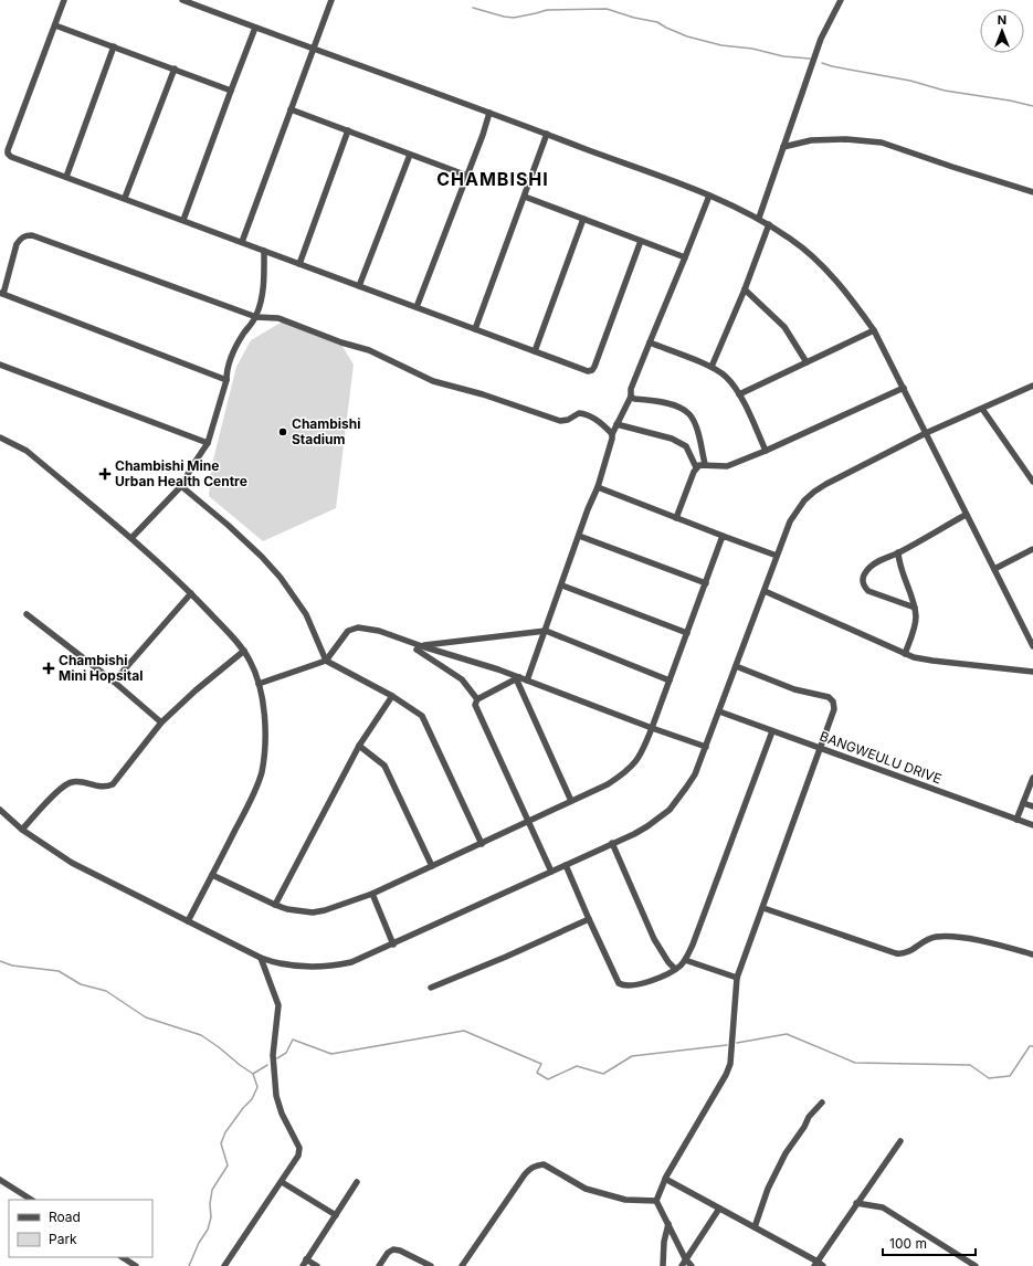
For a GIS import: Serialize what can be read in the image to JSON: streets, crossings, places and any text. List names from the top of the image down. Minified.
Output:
{"streets":{"street":["BANGWEULU DRIVE"]},"districts":["CHAMBISHI"],"places":{"other":["Chambishi Stadium"],"health":["Chambishi Mine Urban Health Centre","Chambishi Mini Hopsital"]},"legend":["Road","Park"],"scale_bar":"100 m","north":"top"}
